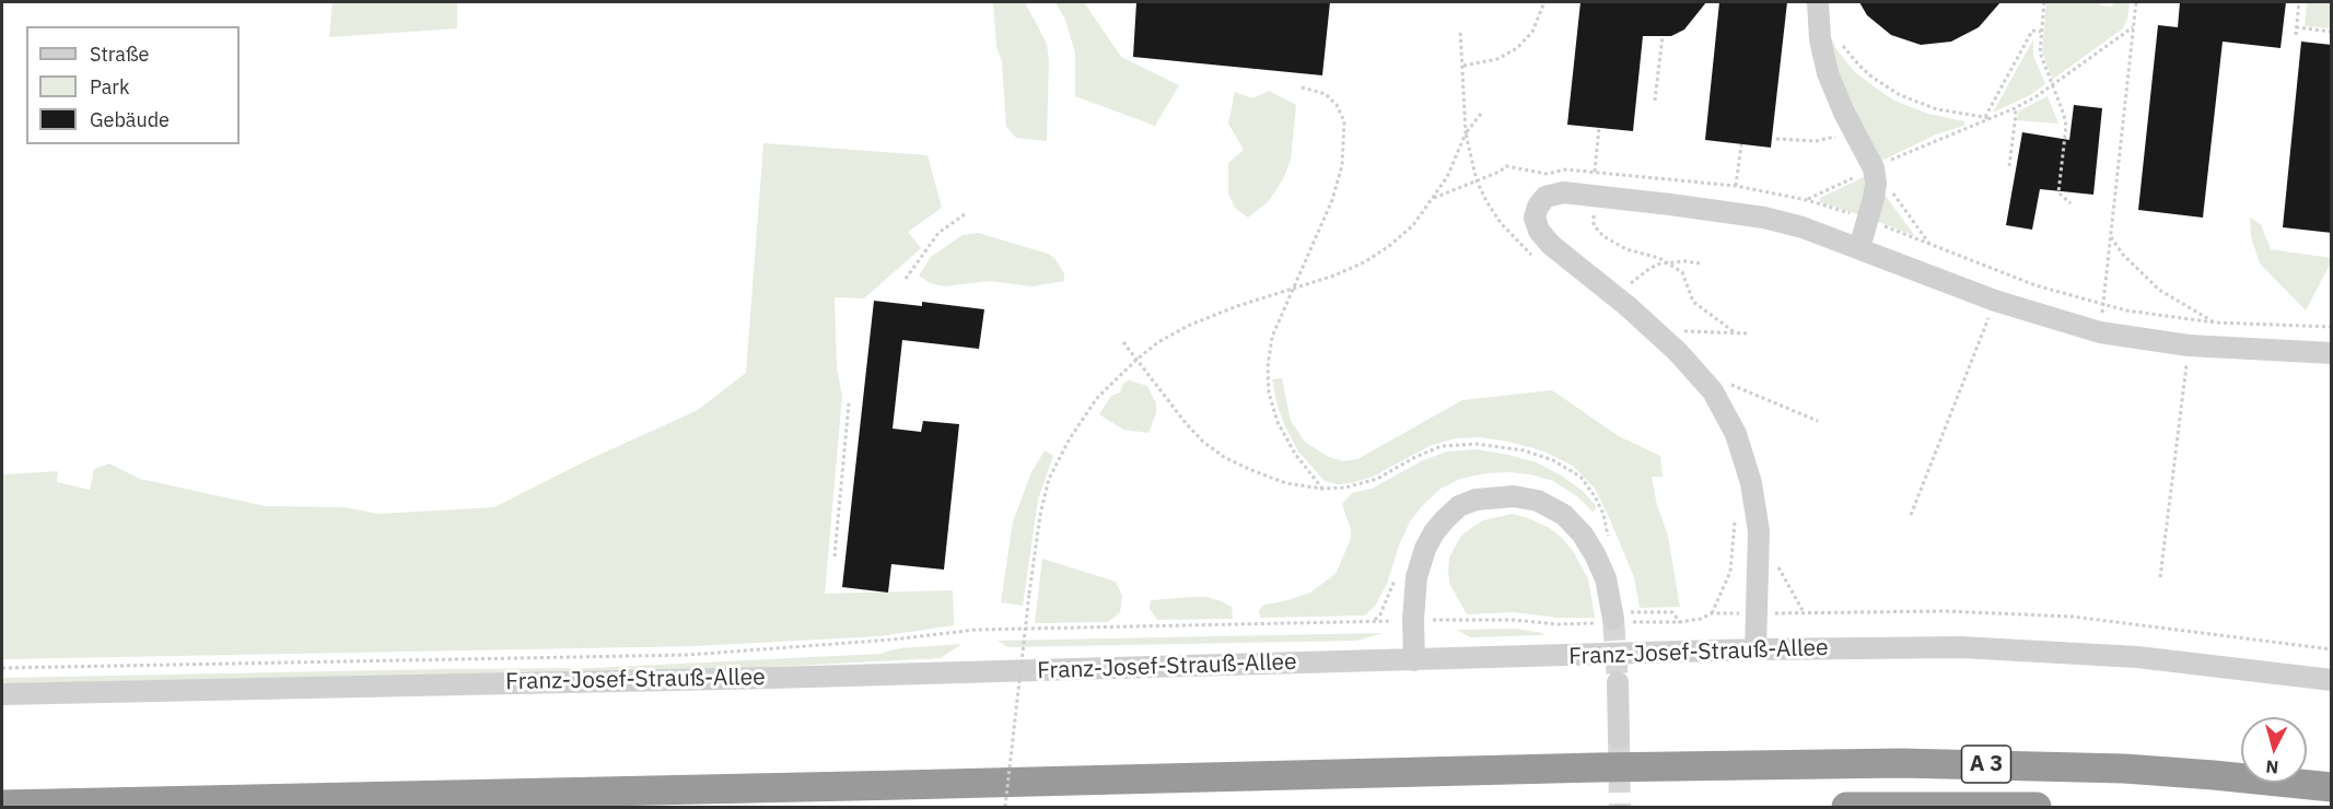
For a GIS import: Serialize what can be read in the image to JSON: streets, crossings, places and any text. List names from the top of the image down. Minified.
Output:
{"streets":{"highway":["A 3"],"street":["Franz-Josef-Strauß-Allee"]},"legend":["Straße","Park","Gebäude"],"north":"bottom"}
